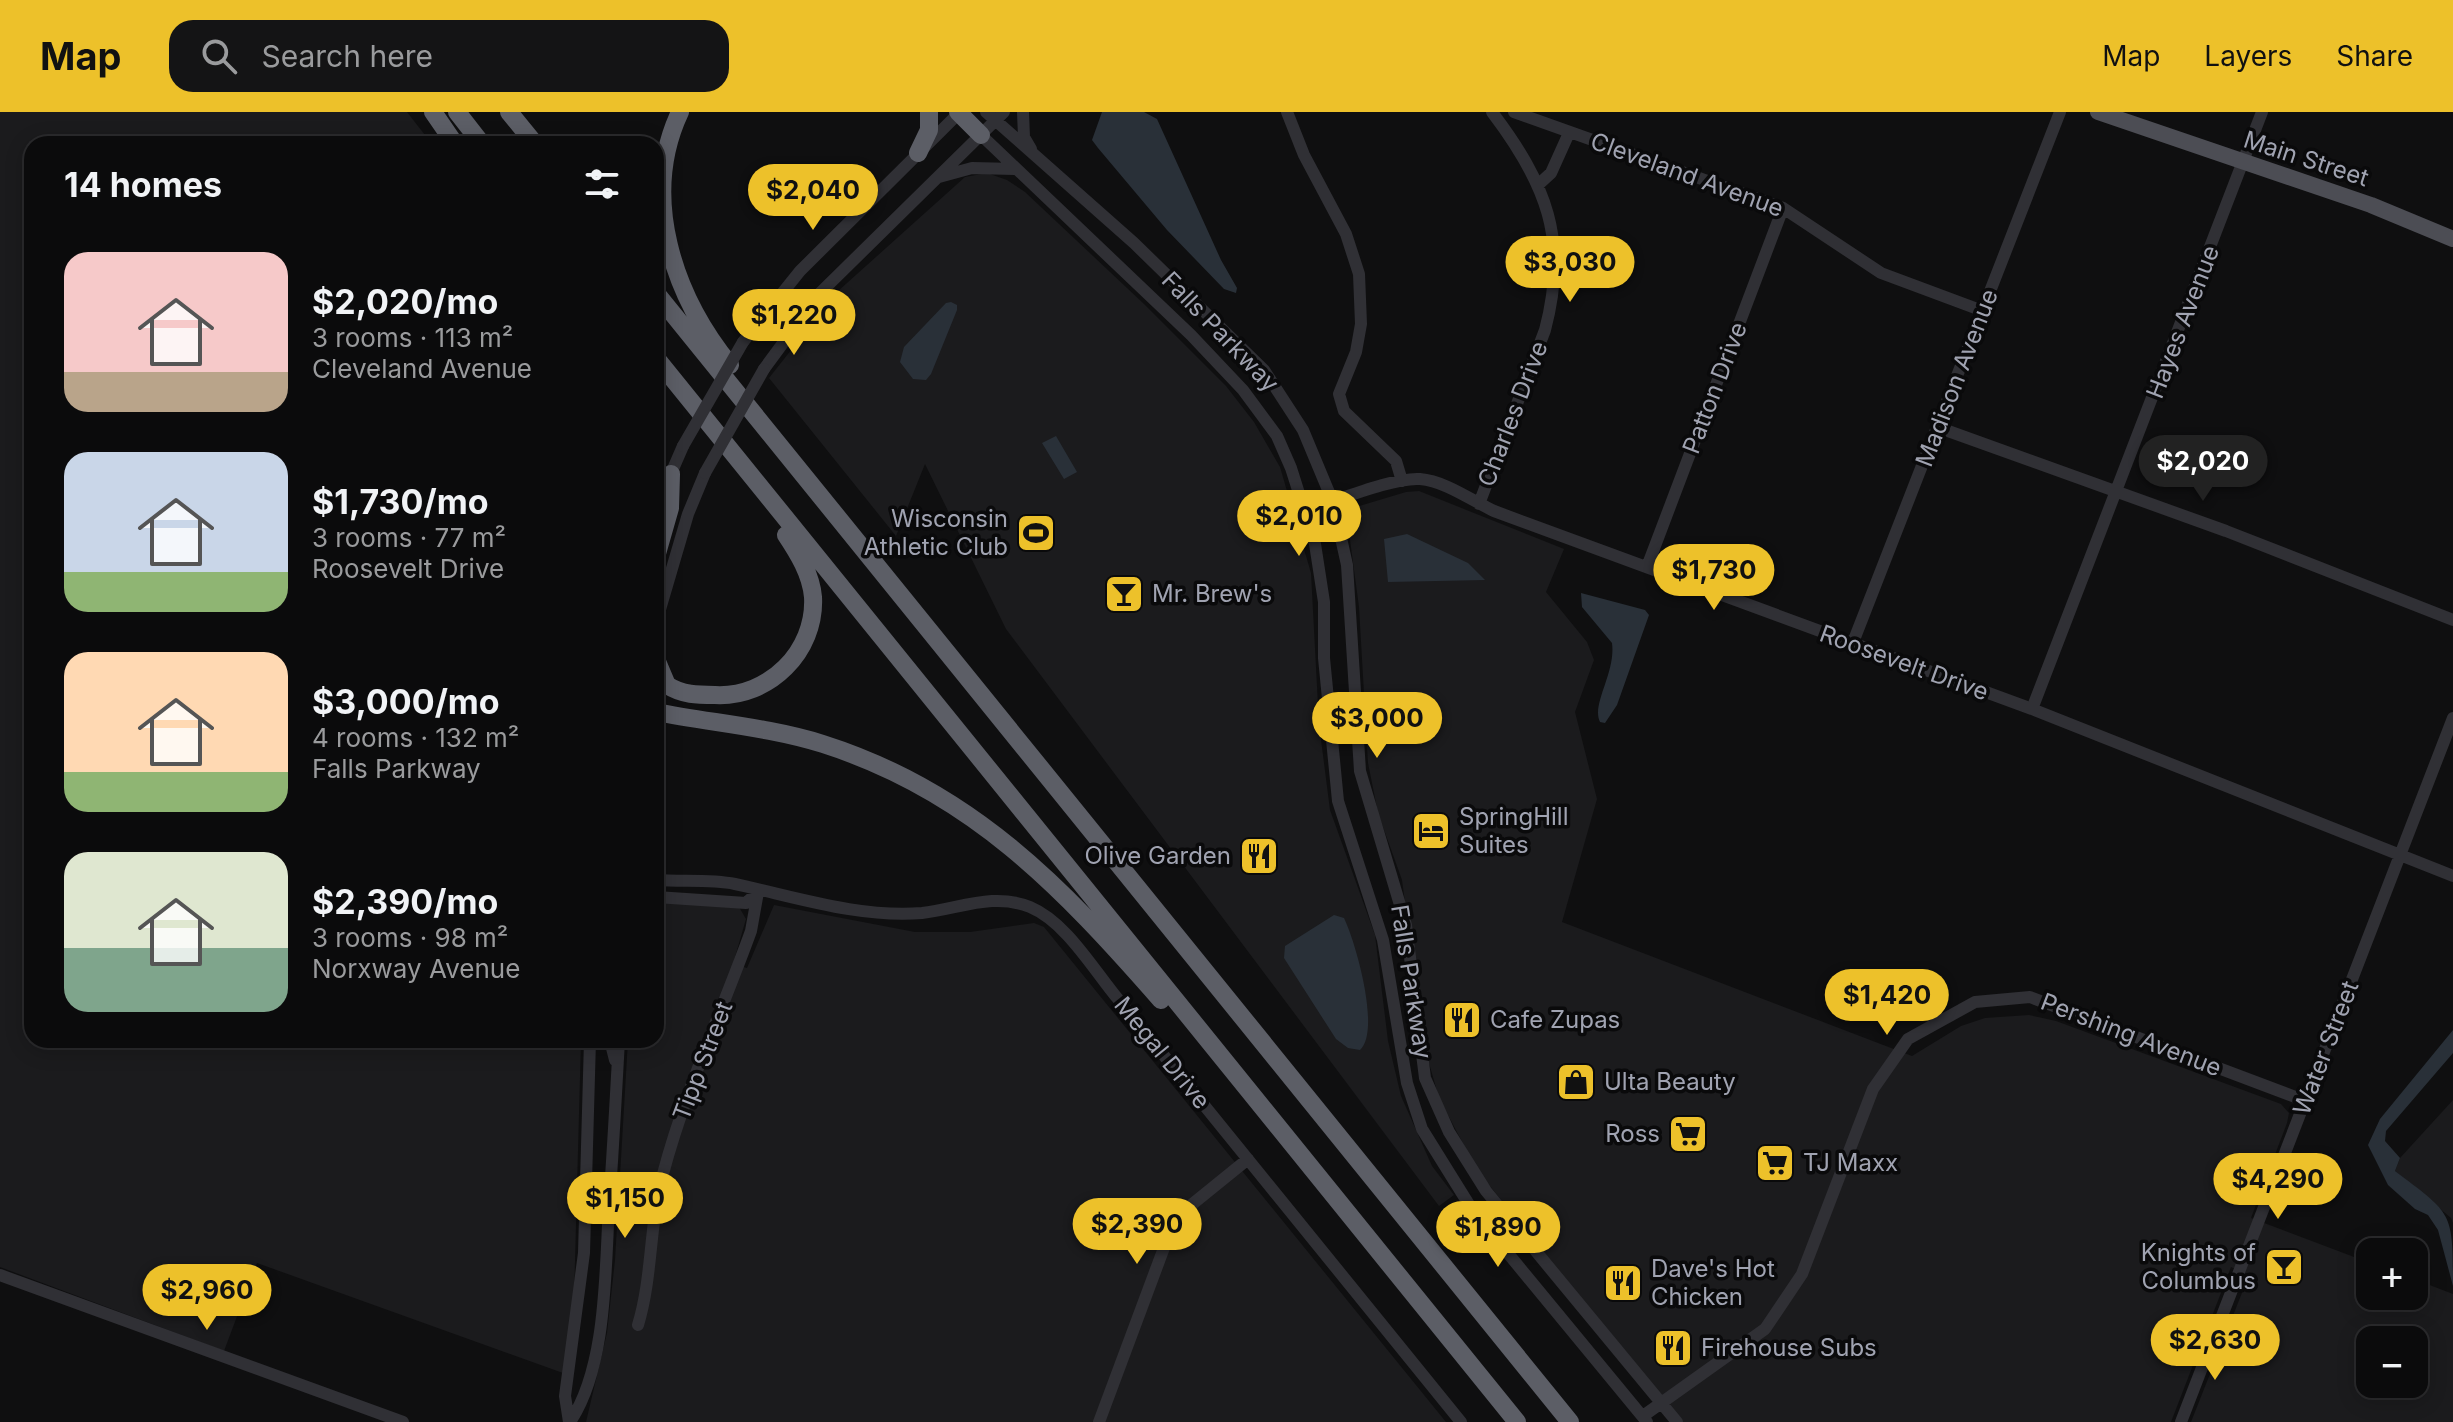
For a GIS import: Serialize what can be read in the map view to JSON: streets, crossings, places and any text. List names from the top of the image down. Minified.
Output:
{"streets":{"main road":["Main Street"],"street":["Cleveland Avenue","Hayes Avenue","Falls Parkway","Madison Avenue","Patton Drive","Charles Drive","Roosevelt Drive","Pershing Avenue","Water Street","Megal Drive","Tipp Street"]},"crossings":[["Main Street","Hayes Avenue"],["Cleveland Avenue","Madison Avenue"],["Cleveland Avenue","Patton Drive"],["Hayes Avenue","Roosevelt Drive"],["Falls Parkway","Roosevelt Drive"],["Falls Parkway","Pershing Avenue"],["Madison Avenue","Roosevelt Drive"],["Patton Drive","Roosevelt Drive"],["Charles Drive","Roosevelt Drive"],["Roosevelt Drive","Water Street"],["Pershing Avenue","Water Street"],["Megal Drive","Tipp Street"]],"places":{"sports":["Wisconsin Athletic Club"],"bar":["Mr. Brew's","Knights of Columbus"],"hotel":["SpringHill Suites"],"restaurant":["Olive Garden","Cafe Zupas","Dave's Hot Chicken","Firehouse Subs"],"shop":["Ulta Beauty"],"supermarket":["Ross","TJ Maxx"]},"page":{"header":"Map","search":"Search here","nav":["Map","Layers","Share"],"heading":"14 homes","price":["$2,040","$3,030","$1,220","$2,020","$2,010","$1,730","$3,000","$1,420","$4,290","$1,150","$2,390","$1,890","$2,960","$2,630"],"list":[{"name":"$2,020/mo","note":"3 rooms · 113 m² · Cleveland Avenue"},{"name":"$1,730/mo","note":"3 rooms · 77 m² · Roosevelt Drive"},{"name":"$3,000/mo","note":"4 rooms · 132 m² · Falls Parkway"},{"name":"$2,390/mo","note":"3 rooms · 98 m² · Norxway Avenue"}],"map_buttons":["+","−"]}}
